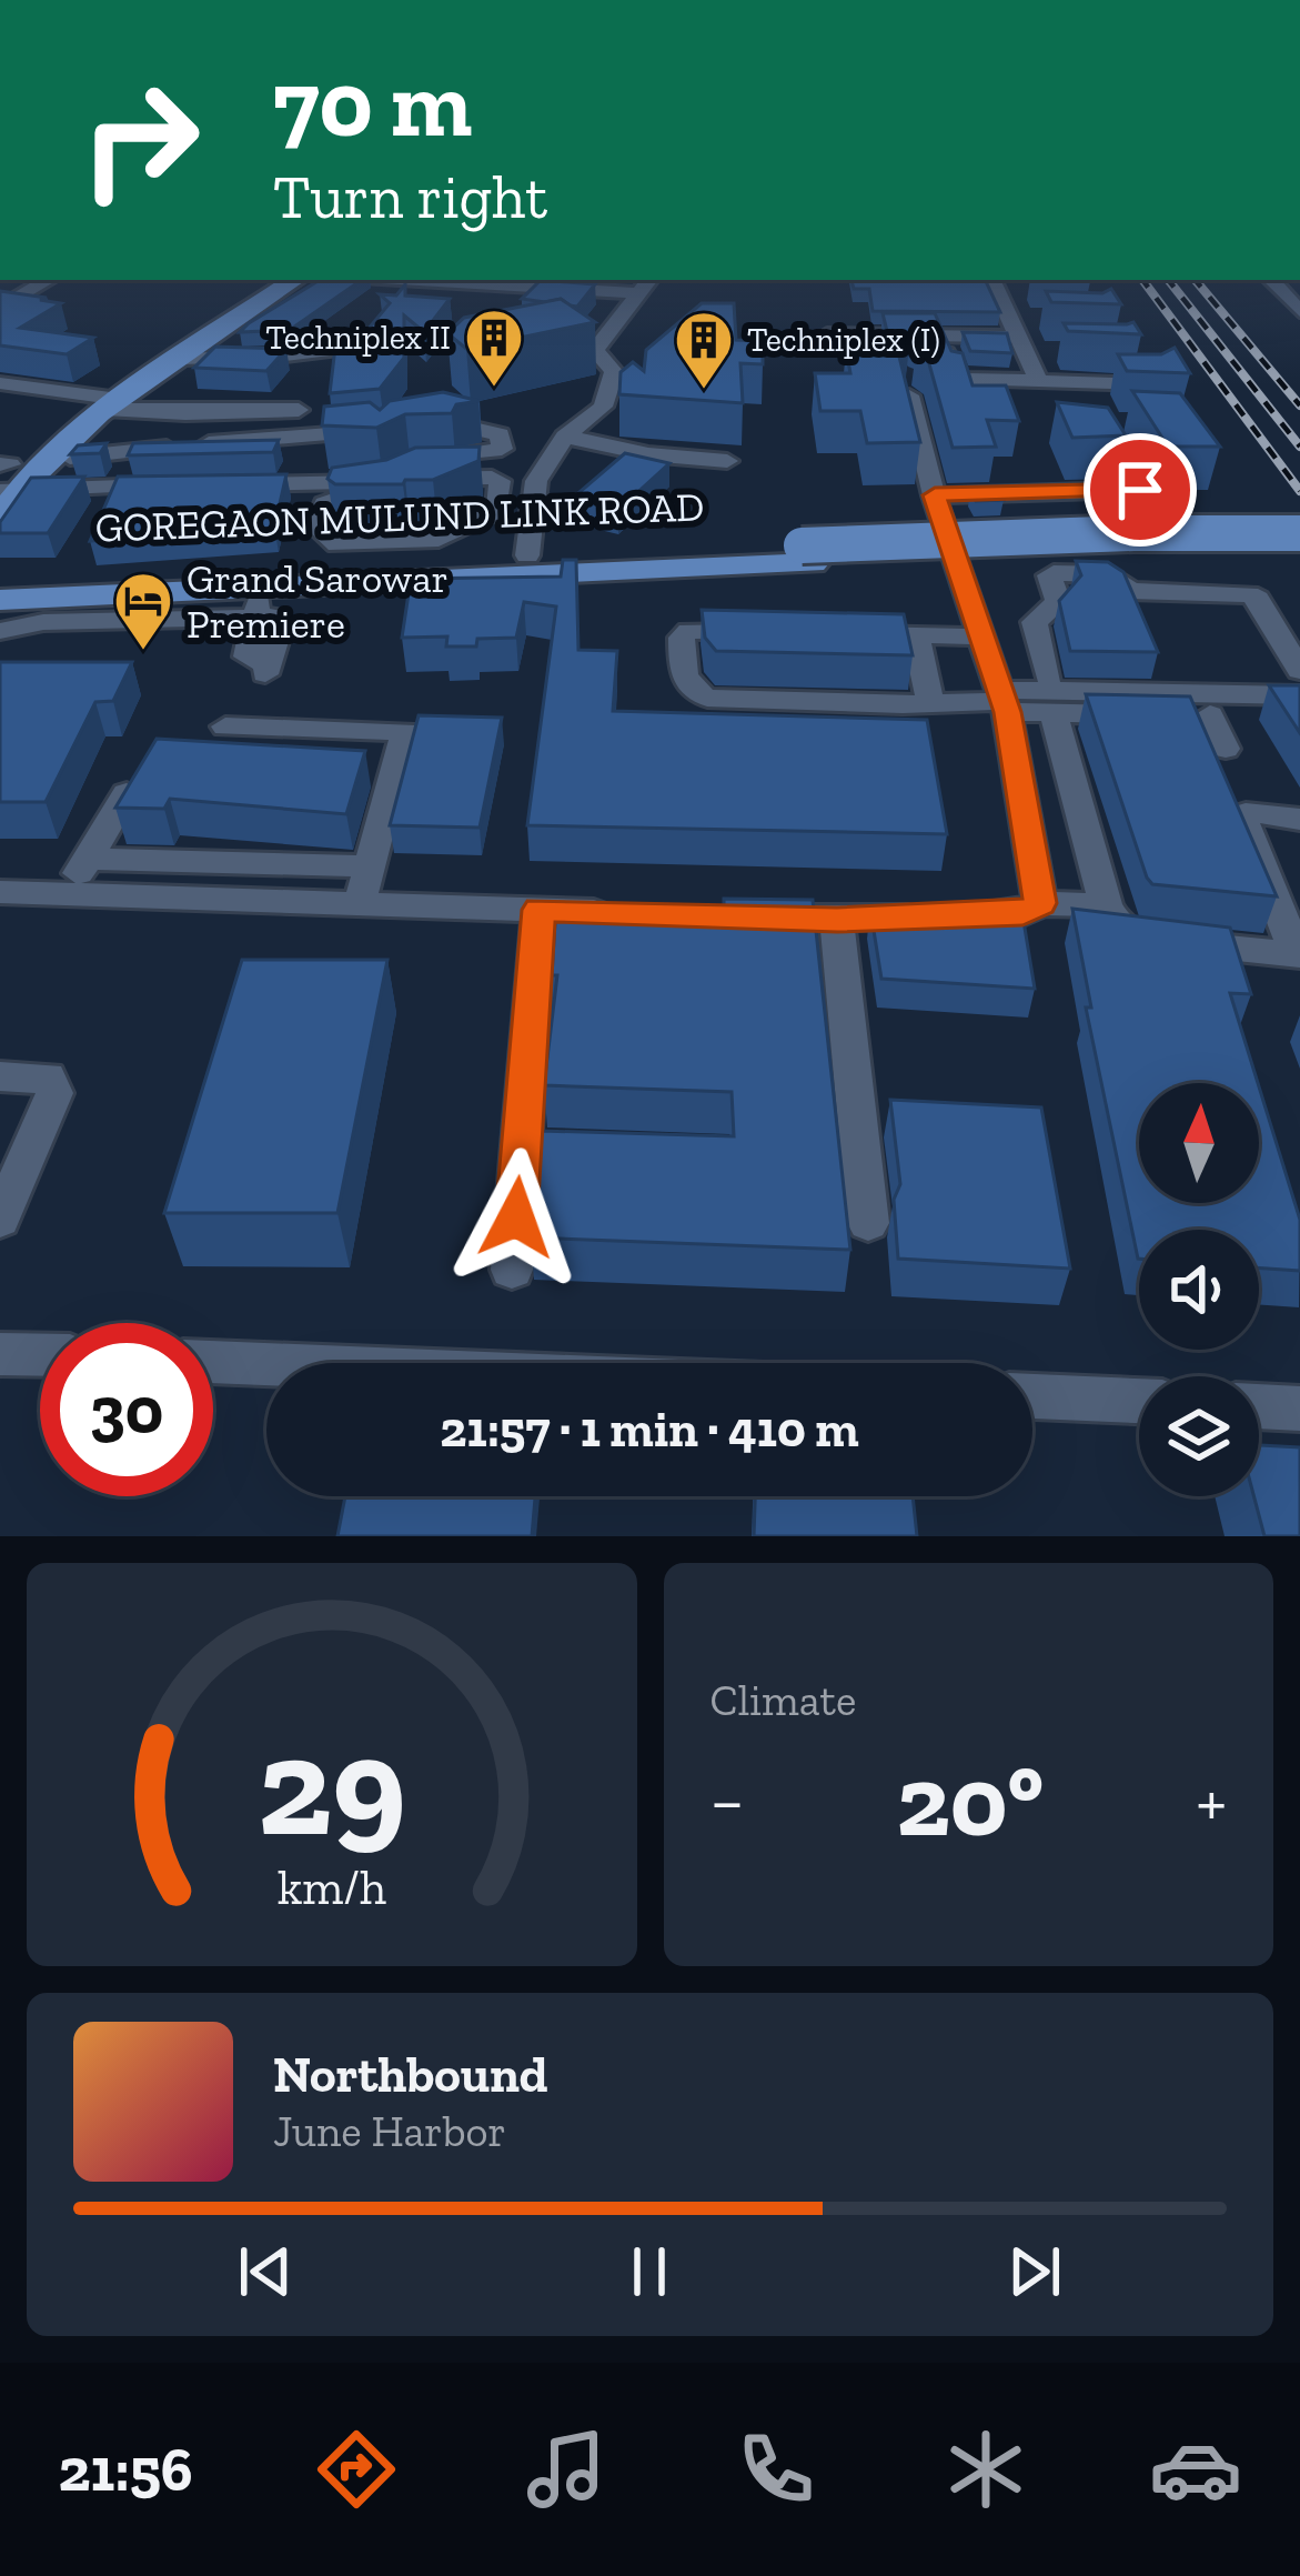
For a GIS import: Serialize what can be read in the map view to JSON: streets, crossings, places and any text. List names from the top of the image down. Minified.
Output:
{"streets":{"main road":["GOREGAON MULUND LINK ROAD"]},"places":{"building":["Techniplex II","Techniplex (I)"],"hotel":["Grand Sarowar Premiere"]},"north":"top","page":{"turn":["70 m","Turn right"],"limit":"30","trip":"21:57 · 1 min · 410 m","tile":"Climate","heat":["−","20°","+"],"song":["Northbound","June Harbor"],"tabs":"21:56","gauge":["29","km/h"]}}
